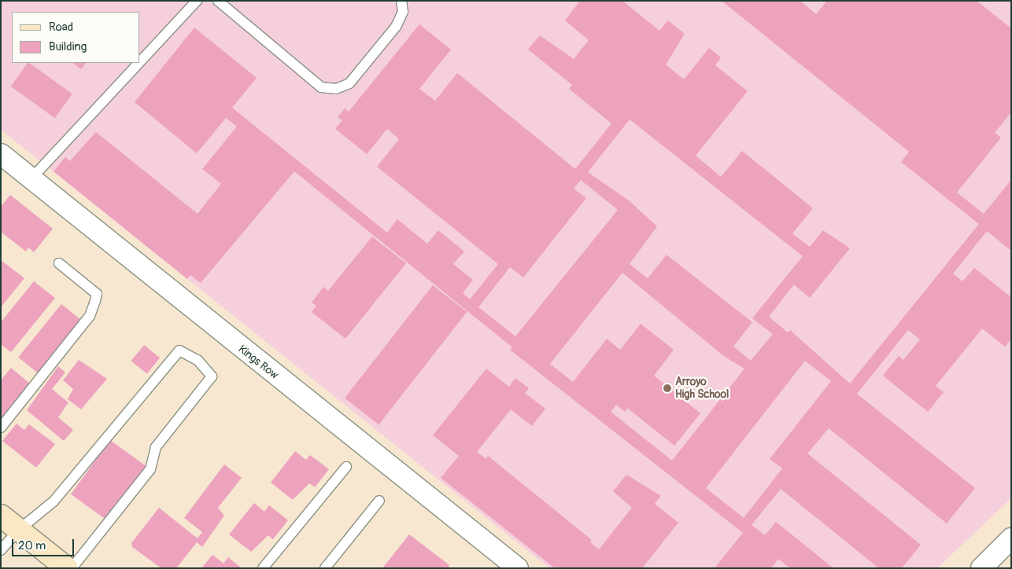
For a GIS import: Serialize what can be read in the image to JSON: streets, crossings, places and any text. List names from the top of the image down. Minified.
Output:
{"streets":{"street":["Kings Row"]},"places":["Arroyo High School"],"legend":["Road","Building"],"scale_bar":"20 m"}
